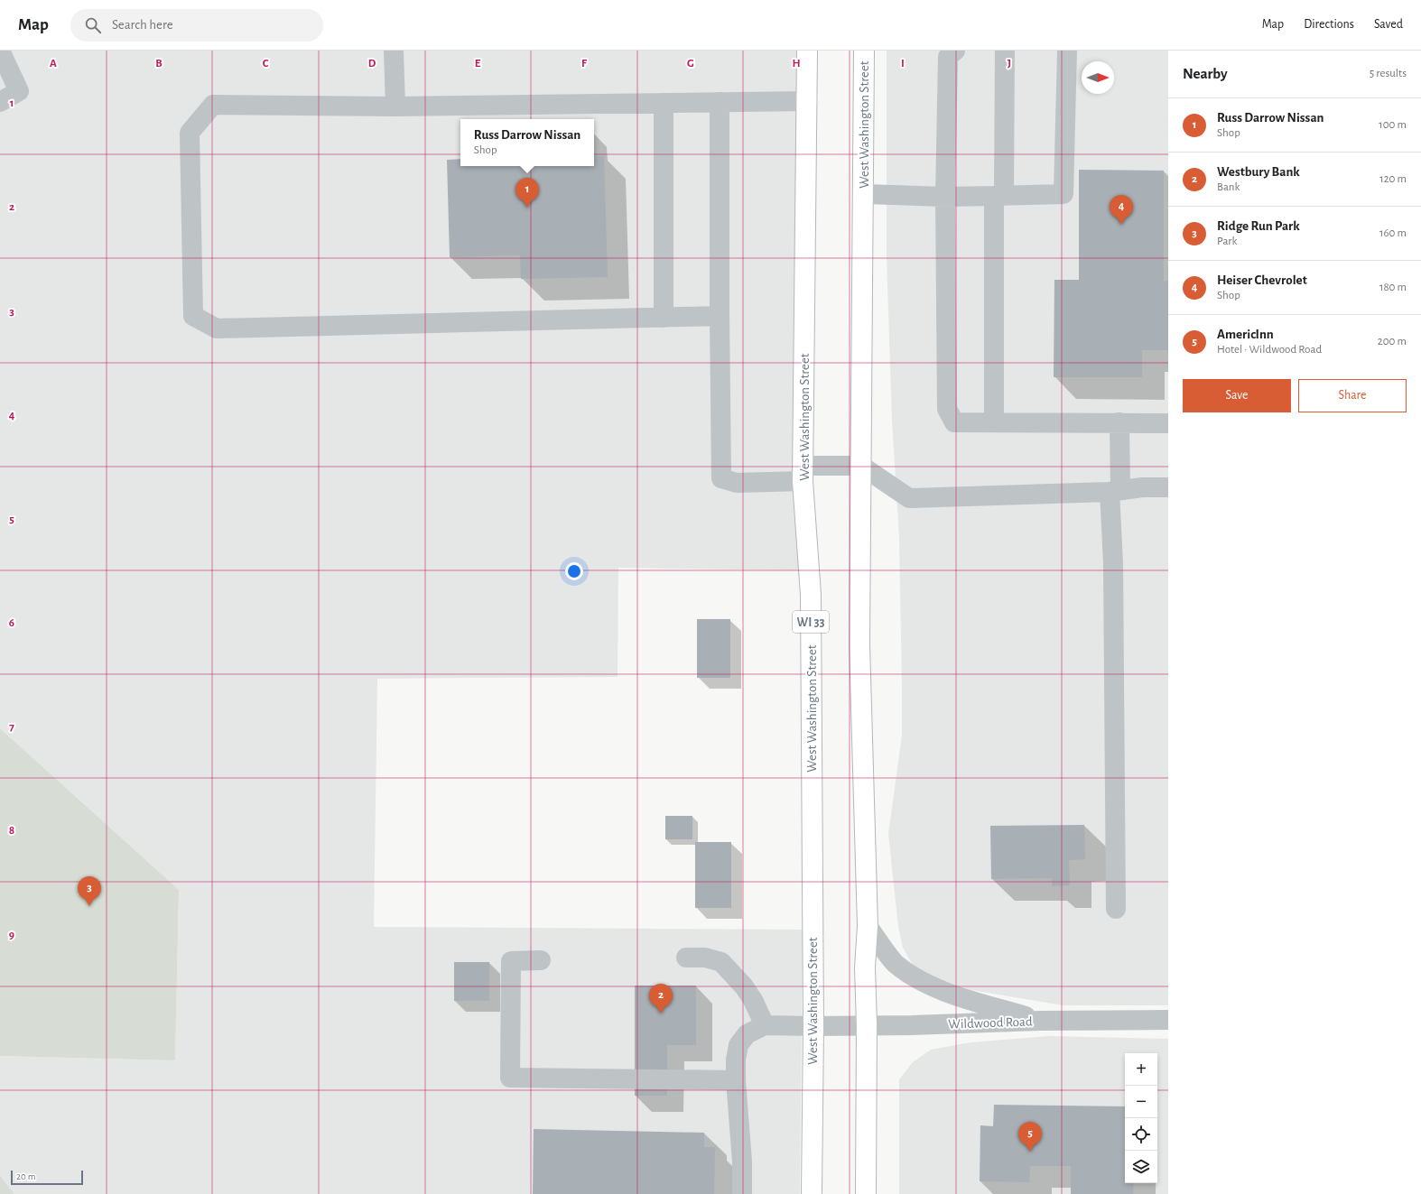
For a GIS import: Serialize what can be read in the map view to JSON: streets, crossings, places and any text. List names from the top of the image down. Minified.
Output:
{"streets":{"main road":["West Washington Street","WI 33"],"street":["Wildwood Road"]},"crossings":[["West Washington Street","Wildwood Road"]],"scale_bar":"20 m","north":"right","page":{"header":"Map","search":"Search here","nav":["Map","Directions","Saved"],"heading":["Nearby","5 results"],"list":[{"mark":"1","name":"Russ Darrow Nissan","note":"Shop","value":"100 m"},{"mark":"2","name":"Westbury Bank","note":"Bank","value":"120 m"},{"mark":"3","name":"Ridge Run Park","note":"Park","value":"160 m"},{"mark":"4","name":"Heiser Chevrolet","note":"Shop","value":"180 m"},{"mark":"5","name":"AmericInn","note":"Hotel · Wildwood Road","value":"200 m"}],"popup":["Russ Darrow Nissan","Shop"],"pins":["1","4","3","2","5"],"buttons":["Save","Share"],"map_buttons":["+","−"],"scale":"20 m"},"grid":{"columns":["A","B","C","D","E","F","G","H","I","J"],"rows":["1","2","3","4","5","6","7","8","9"]}}
